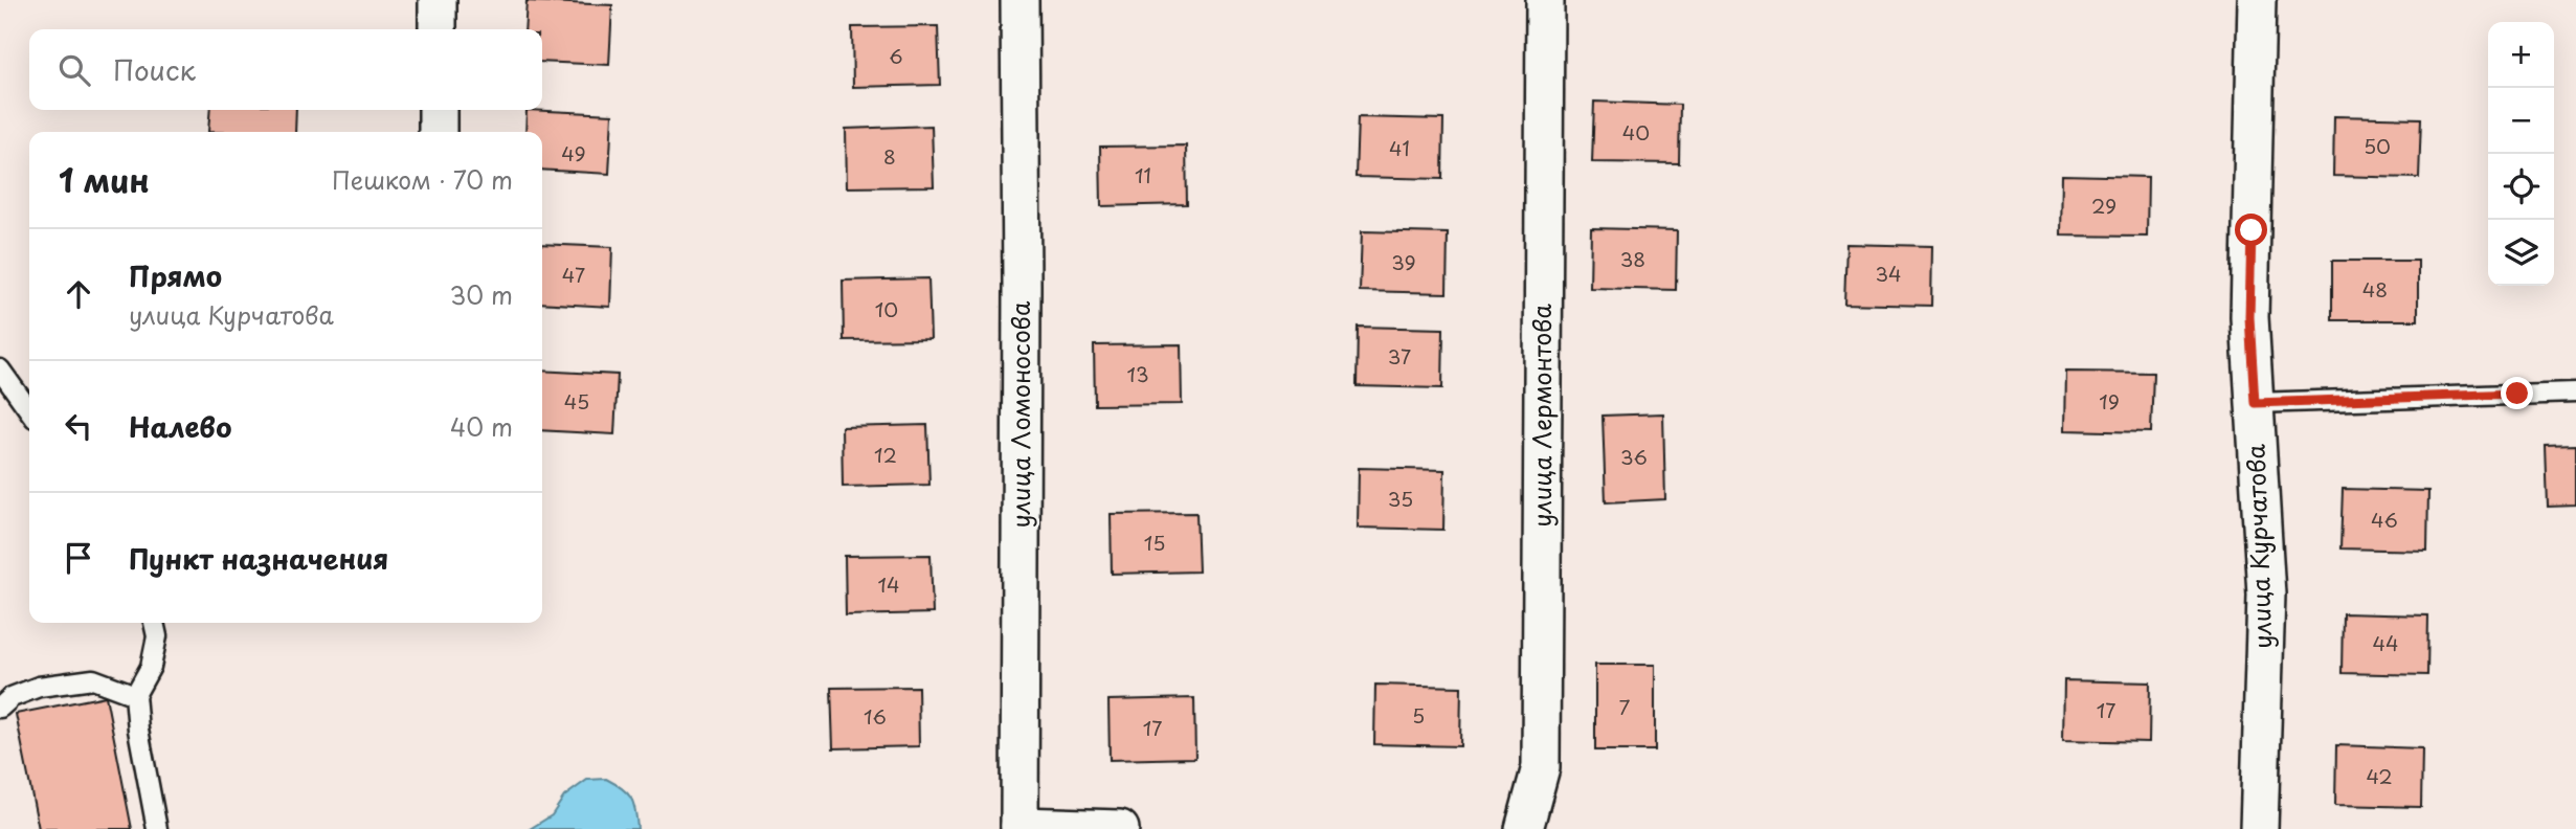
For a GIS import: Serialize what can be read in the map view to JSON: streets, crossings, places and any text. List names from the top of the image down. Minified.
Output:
{"streets":{"street":["улица Ломоносова","улица Лермонтова","улица Курчатова"]},"house_numbers":["6","40","50","41","49","8","11","29","38","39","34","47","48","10","37","13","45","19","12","36","35","46","15","14","44","7","17","5","16","17","42"],"page":{"map_buttons":["+","−"],"search":"Поиск","heading":["1 мин","Пешком · 70 m"],"list":[["Прямо","улица Курчатова","30 m"],["Налево","40 m"],"Пункт назначения"]}}
